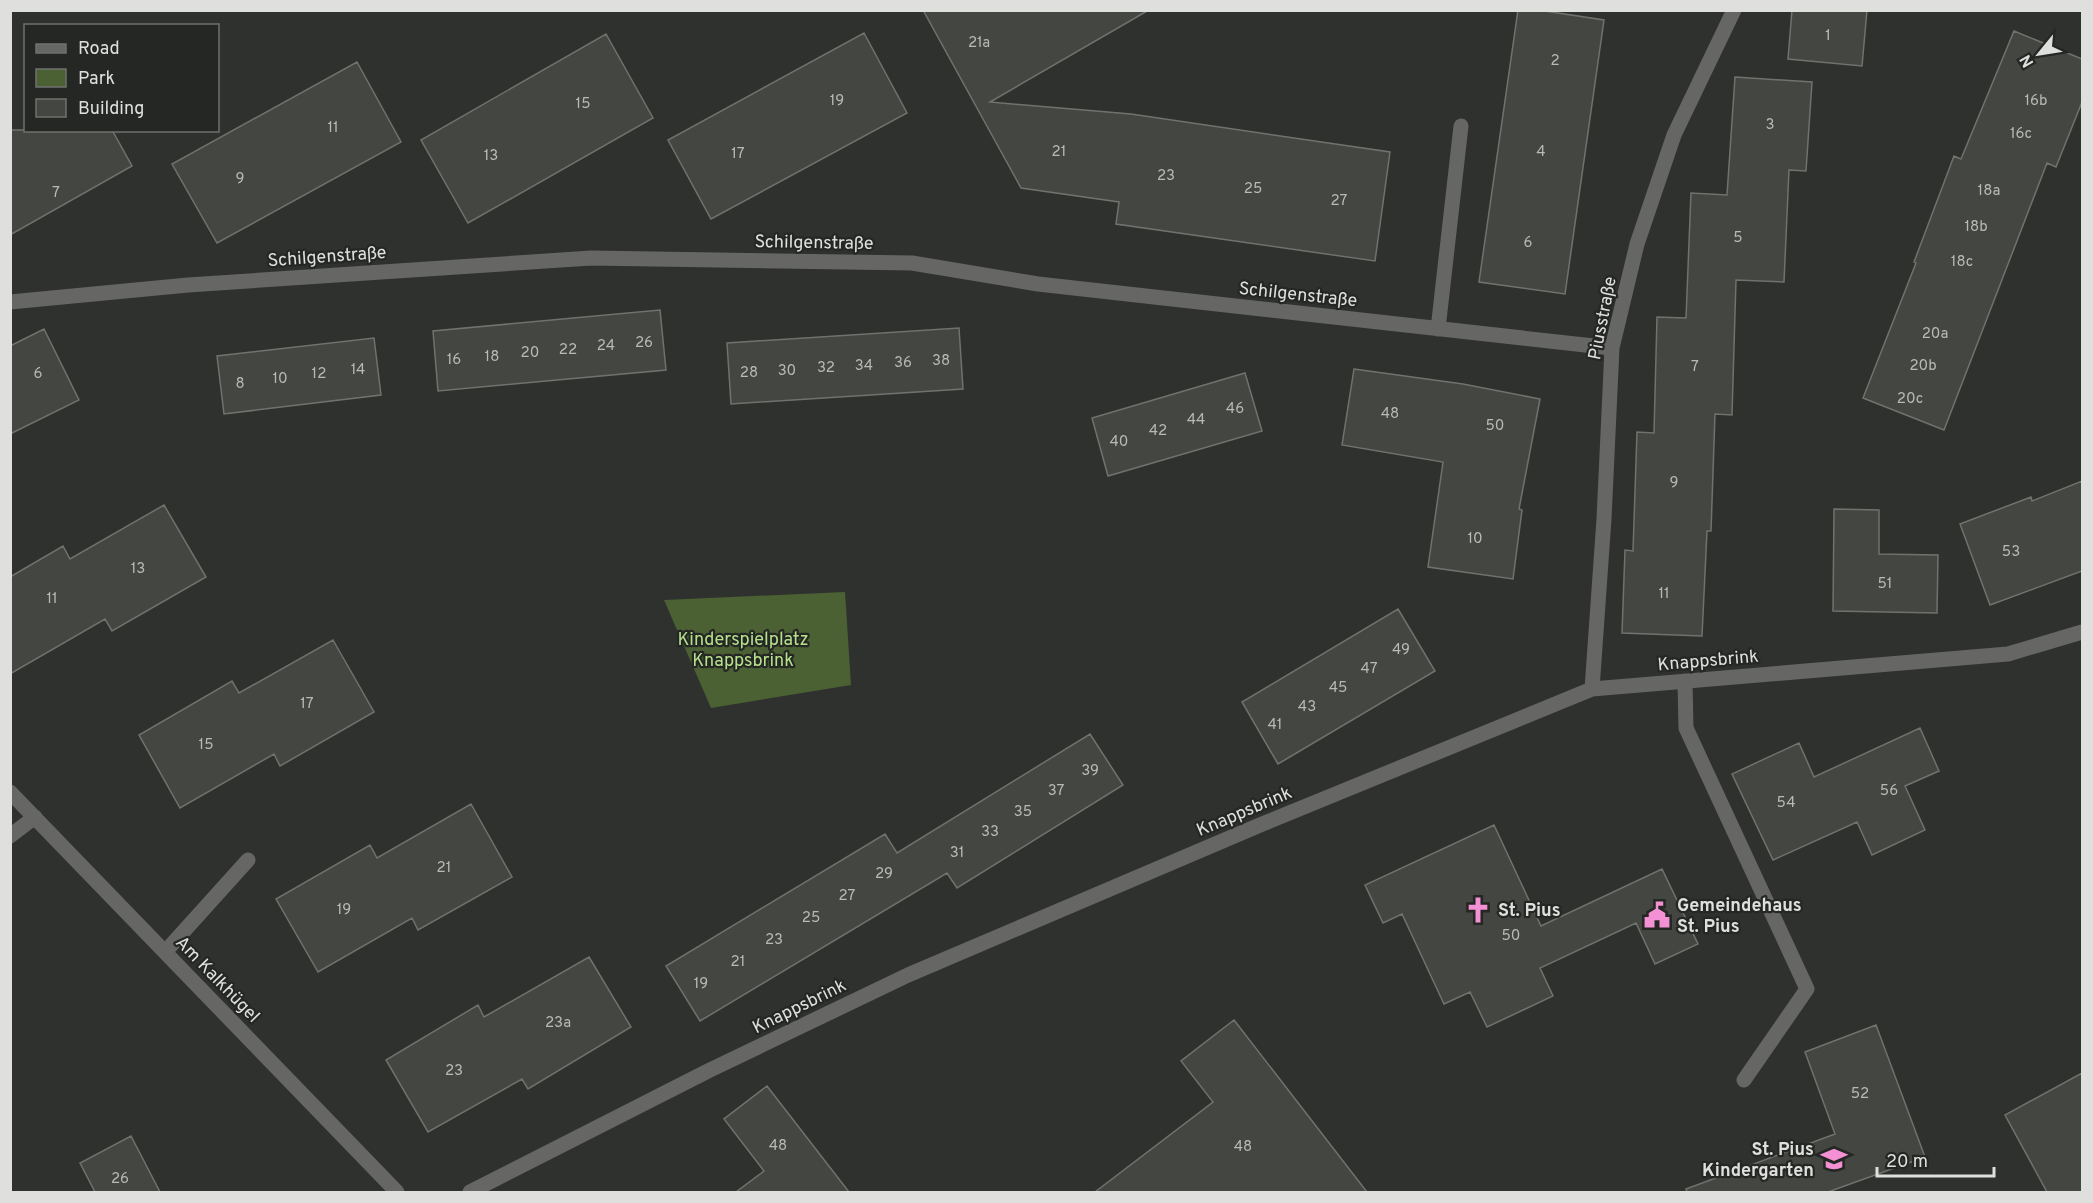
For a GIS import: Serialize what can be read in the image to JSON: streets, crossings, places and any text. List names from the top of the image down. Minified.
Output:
{"streets":{"street":["Schilgenstraße","Piusstraße","Knappsbrink","Am Kalkhügel"]},"crossings":[["Schilgenstraße","Piusstraße"],["Piusstraße","Knappsbrink"]],"parks":["Kinderspielplatz Knappsbrink"],"places":{"church":["St. Pius"],"public building":["Gemeindehaus St. Pius"],"school or university":["St. Pius Kindergarten"]},"house_numbers":["1","21a","2","19","16b","15","3","11","16c","21","4","17","13","23","9","25","18a","7","27","18b","5","6","18c","20a","26","24","22","20","18","16","38","36","34","20b","7","32","14","30","28","6","12","10","8","20c","46","48","44","50","42","40","9","10","53","13","51","11","11","49","47","45","17","43","41","15","39","37","56","54","35","33","31","21","29","27","19","25","50","23","21","19","23a","23","52","48","48","26"],"legend":["Road","Park","Building"],"scale_bar":"20 m","north":"bottom left"}
